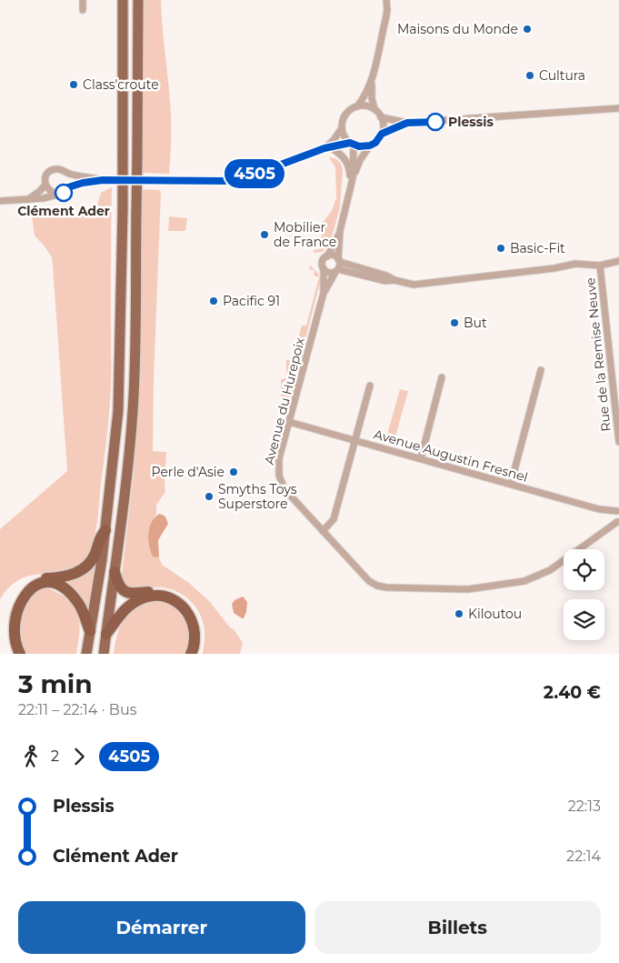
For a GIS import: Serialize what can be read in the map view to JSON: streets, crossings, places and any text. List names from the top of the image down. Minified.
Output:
{"streets":{"street":["Rue de la Remise Neuve","Avenue du Hurepoix","Avenue Augustin Fresnel"]},"crossings":[["Avenue du Hurepoix","Avenue Augustin Fresnel"]],"places":["Maisons du Monde","Cultura","Class'croute","Plessis","Clément Ader","Mobilier de France","Basic-Fit","Pacific 91","But","Perle d'Asie","Smyths Toys Superstore","Kiloutou"],"lines":["bus line 4505"],"page":{"on_map":"4505","heading":["3 min","22:11 – 22:14 · Bus","2.40 €"],"legs":["2","4505"],"list":[{"name":"Plessis","value":"22:13"},{"name":"Clément Ader","value":"22:14"}],"buttons":["Démarrer","Billets"]}}
